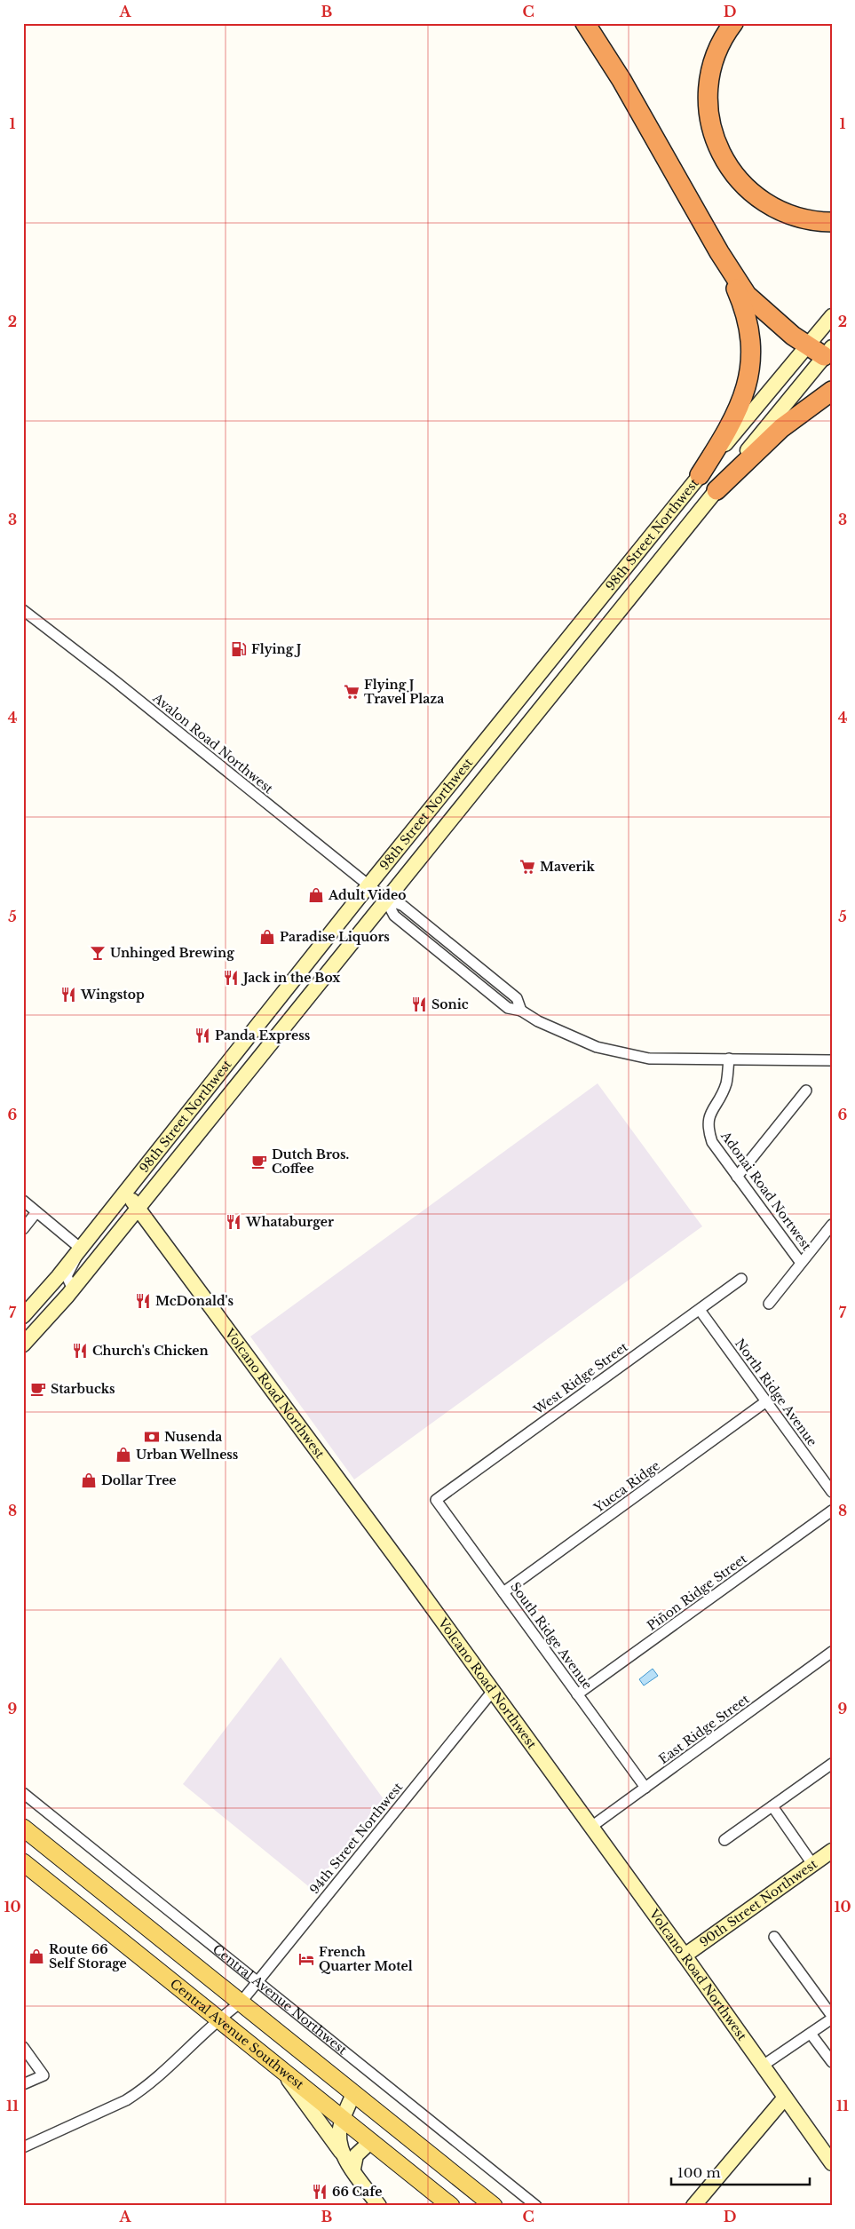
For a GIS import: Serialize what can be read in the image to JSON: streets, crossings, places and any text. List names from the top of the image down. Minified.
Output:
{"streets":{"main road":["98th Street Northwest","Volcano Road Northwest","90th Street Northwest","Central Avenue Northwest","Central Avenue Southwest"],"street":["Avalon Road Northwest","Adonai Road Nortwest","West Ridge Street","North Ridge Avenue","Yucca Ridge","Piñon Ridge Street","South Ridge Avenue","East Ridge Street","94th Street Northwest"]},"crossings":[["98th Street Northwest","Avalon Road Northwest"],["98th Street Northwest","Volcano Road Northwest"],["West Ridge Street","North Ridge Avenue"],["West Ridge Street","South Ridge Avenue"],["North Ridge Avenue","Yucca Ridge"],["Volcano Road Northwest","East Ridge Street"],["Volcano Road Northwest","94th Street Northwest"],["Volcano Road Northwest","90th Street Northwest"],["Yucca Ridge","South Ridge Avenue"],["Piñon Ridge Street","South Ridge Avenue"],["South Ridge Avenue","East Ridge Street"],["94th Street Northwest","Central Avenue Northwest"],["94th Street Northwest","Central Avenue Southwest"]],"places":{"fuel station":["Flying J"],"supermarket":["Flying J Travel Plaza","Maverik"],"shop":["Adult Video","Paradise Liquors","Urban Wellness","Dollar Tree","Route 66 Self Storage"],"bar":["Unhinged Brewing"],"restaurant":["Jack in the Box","Wingstop","Sonic","Panda Express","Whataburger","McDonald's","Church's Chicken","66 Cafe"],"cafe":["Dutch Bros. Coffee","Starbucks"],"bank":["Nusenda"],"hotel":["French Quarter Motel"]},"scale_bar":"100 m","grid":{"columns":["A","B","C","D"],"rows":["1","2","3","4","5","6","7","8","9","10","11"]}}
